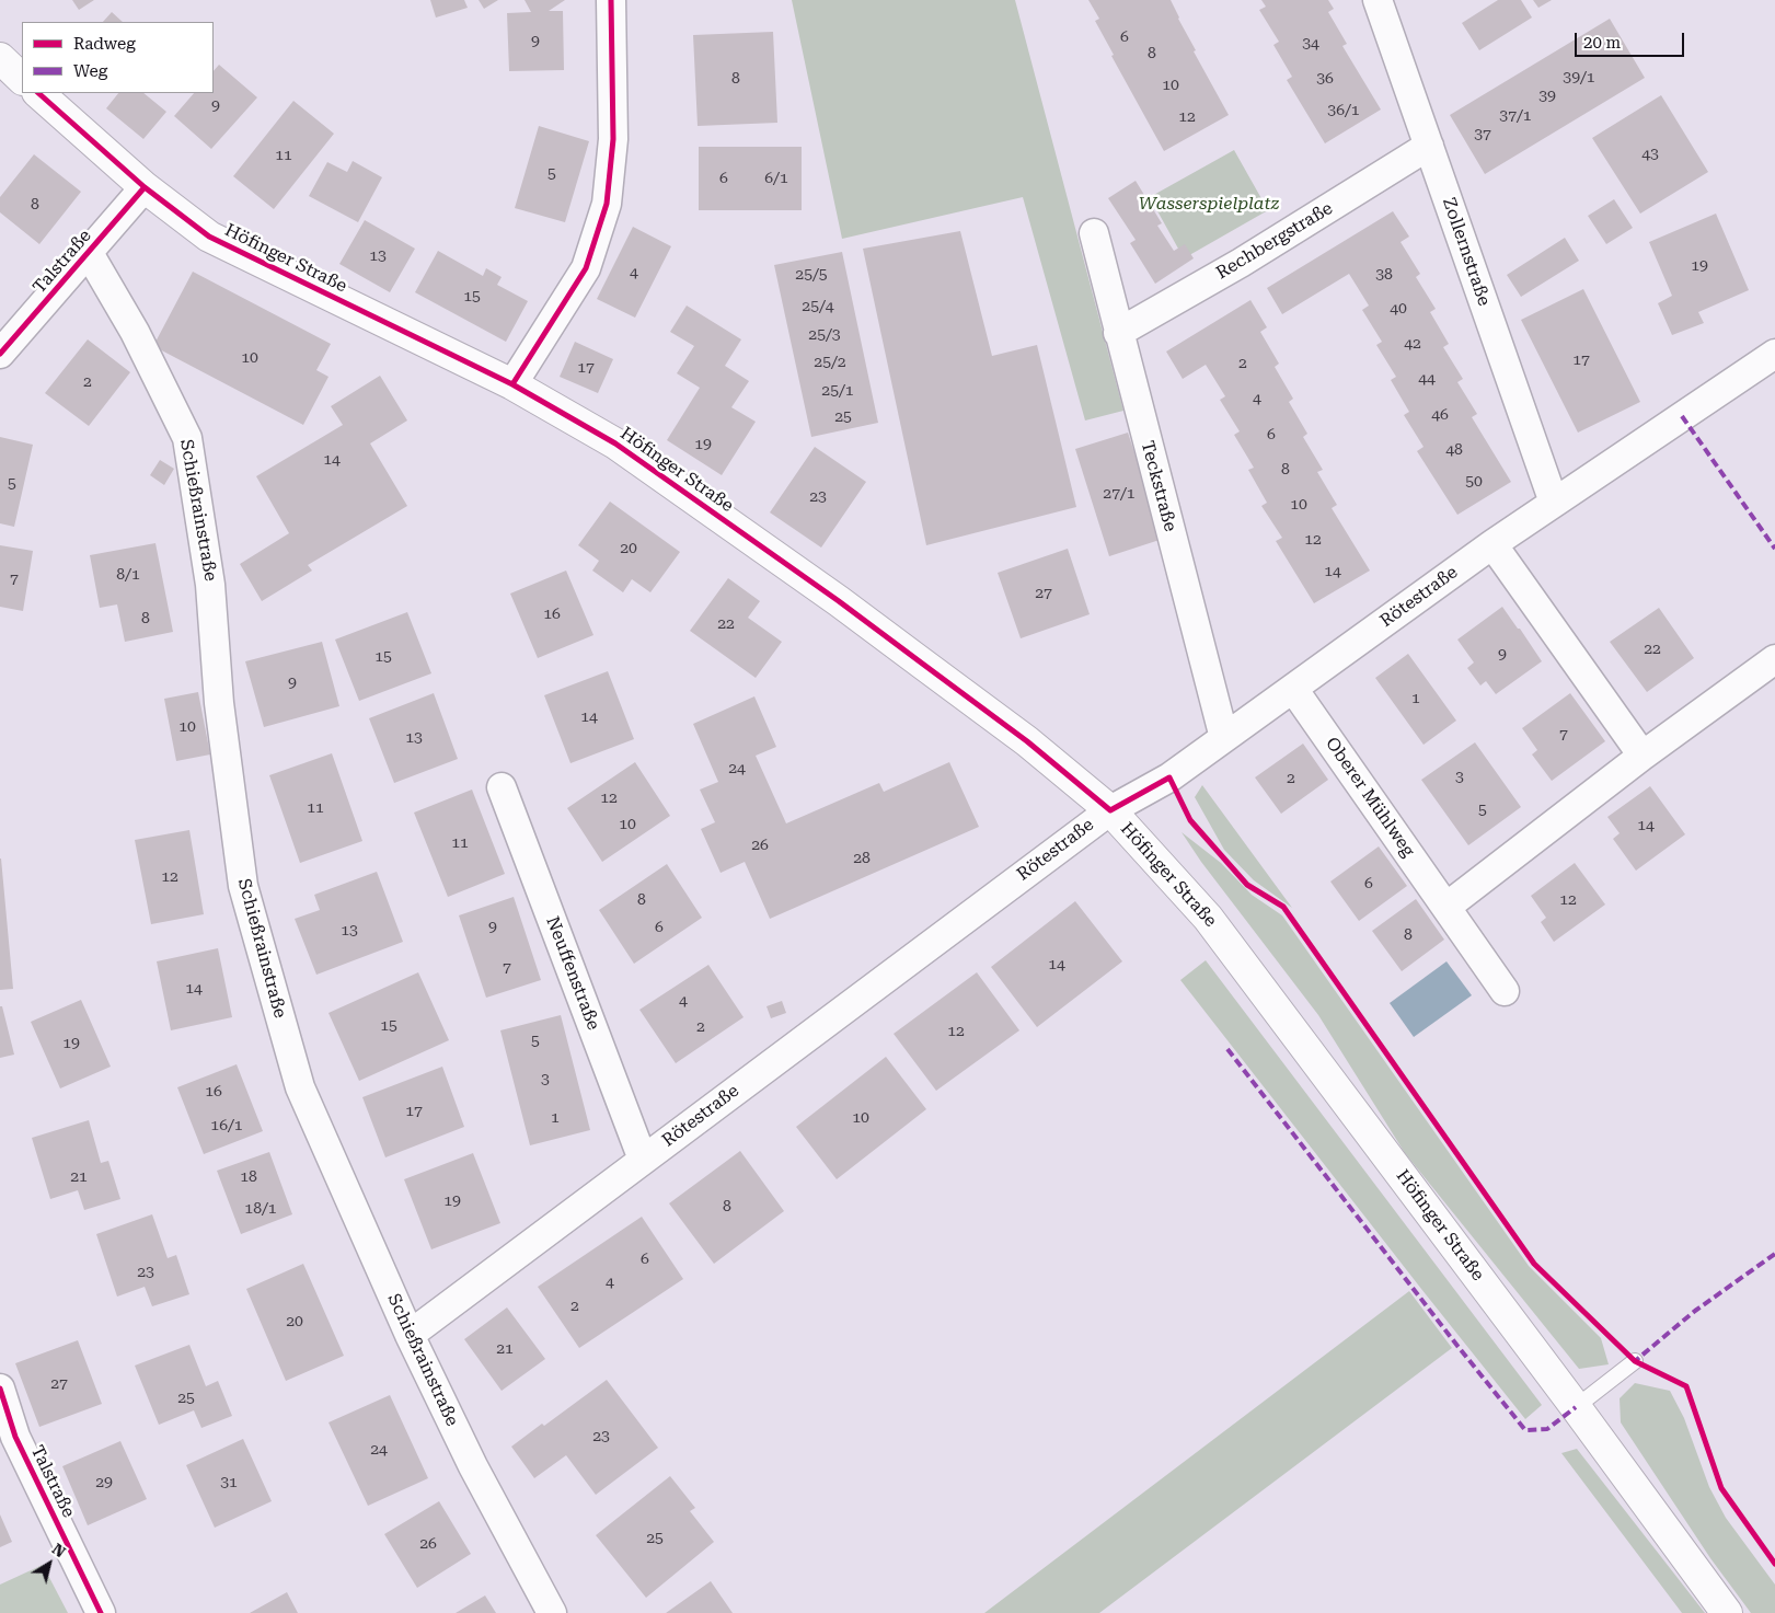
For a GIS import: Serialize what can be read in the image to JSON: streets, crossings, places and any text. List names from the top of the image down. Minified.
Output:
{"streets":{"street":["Rechbergstraße","Zollernstraße","Höfinger Straße","Talstraße","Teckstraße","Schießrainstraße","Rötestraße","Oberer Mühlweg","Neuffenstraße"]},"crossings":[["Rechbergstraße","Zollernstraße"],["Rechbergstraße","Teckstraße"],["Zollernstraße","Rötestraße"],["Höfinger Straße","Talstraße"],["Höfinger Straße","Rötestraße"],["Talstraße","Schießrainstraße"],["Teckstraße","Rötestraße"],["Schießrainstraße","Rötestraße"],["Rötestraße","Oberer Mühlweg"],["Rötestraße","Neuffenstraße"]],"parks":["Wasserspielplatz"],"house_numbers":["6","9","34","8","39/1","8","36","10","39","9","36/1","37/1","12","37","43","11","5","6","6/1","8","13","19","4","25/5","38","15","25/4","40","25/3","42","10","17","25/2","2","17","44","2","25/1","4","46","25","6","19","48","14","8","50","5","27/1","23","10","12","20","14","8/1","7","27","16","8","22","22","9","15","9","1","14","10","7","13","24","3","2","12","11","5","10","14","11","26","28","12","6","8","12","9","6","13","8","14","7","14","4","15","2","12","5","19","3","16","17","1","10","16/1","21","18","19","8","18/1","6","23","4","2","20","21","27","25","23","24","29","31","25","26"],"legend":["Radweg","Weg"],"scale_bar":"20 m","north":"top right"}
